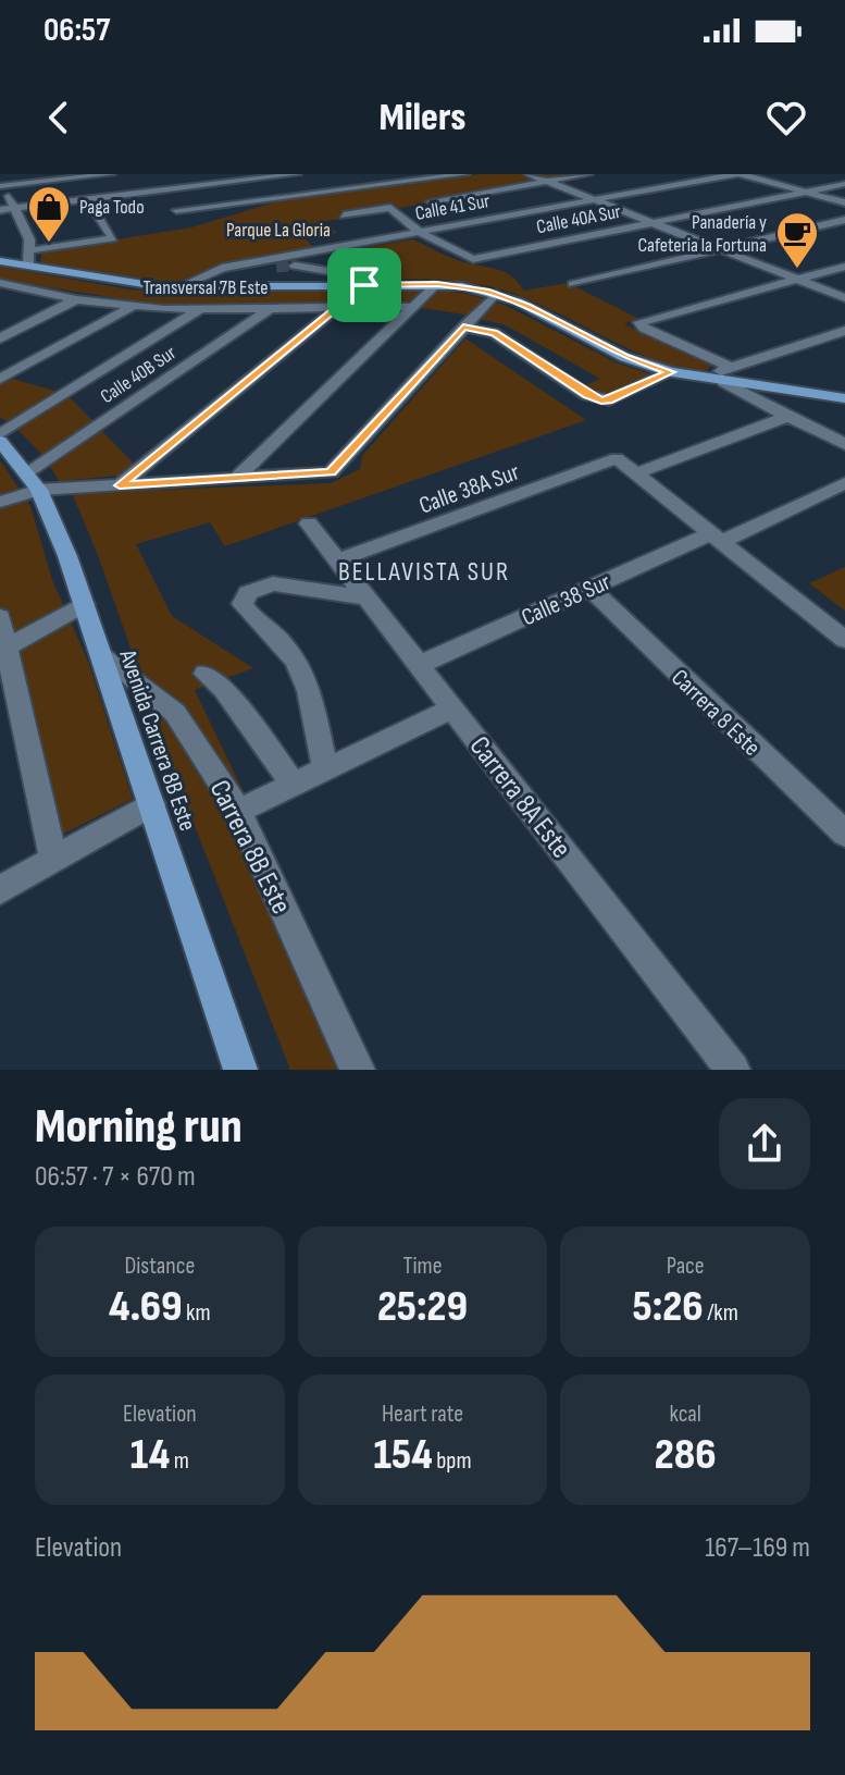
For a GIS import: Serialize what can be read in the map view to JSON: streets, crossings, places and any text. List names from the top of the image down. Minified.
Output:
{"streets":{"main road":["Avenida Carrera 8B Este"],"street":["Calle 41 Sur","Calle 40A Sur","Transversal 7B Este","Calle 40B Sur","Calle 38A Sur","Calle 38 Sur","Carrera 8 Este","Carrera 8A Este","Carrera 8B Este"]},"crossings":[["Calle 41 Sur","Calle 40A Sur"],["Transversal 7B Este","Calle 40B Sur"],["Calle 40B Sur","Avenida Carrera 8B Este"],["Calle 38A Sur","Carrera 8A Este"],["Calle 38 Sur","Carrera 8 Este"],["Calle 38 Sur","Carrera 8A Este"],["Avenida Carrera 8B Este","Carrera 8B Este"]],"districts":["BELLAVISTA SUR"],"parks":["Parque La Gloria"],"places":{"shop":["Paga Todo"],"cafe":["Panadería y Cafeteria la Fortuna"]},"page":{"status":"06:57","header":"Milers","heading":["Morning run","06:57 · 7 × 670 m"],"stats":[["Distance","4.69 km"],["Time","25:29"],["Pace","5:26 /km"],["Elevation","14 m"],["Heart rate","154 bpm"],["kcal","286"]],"chart":["Elevation","167–169 m"]}}
